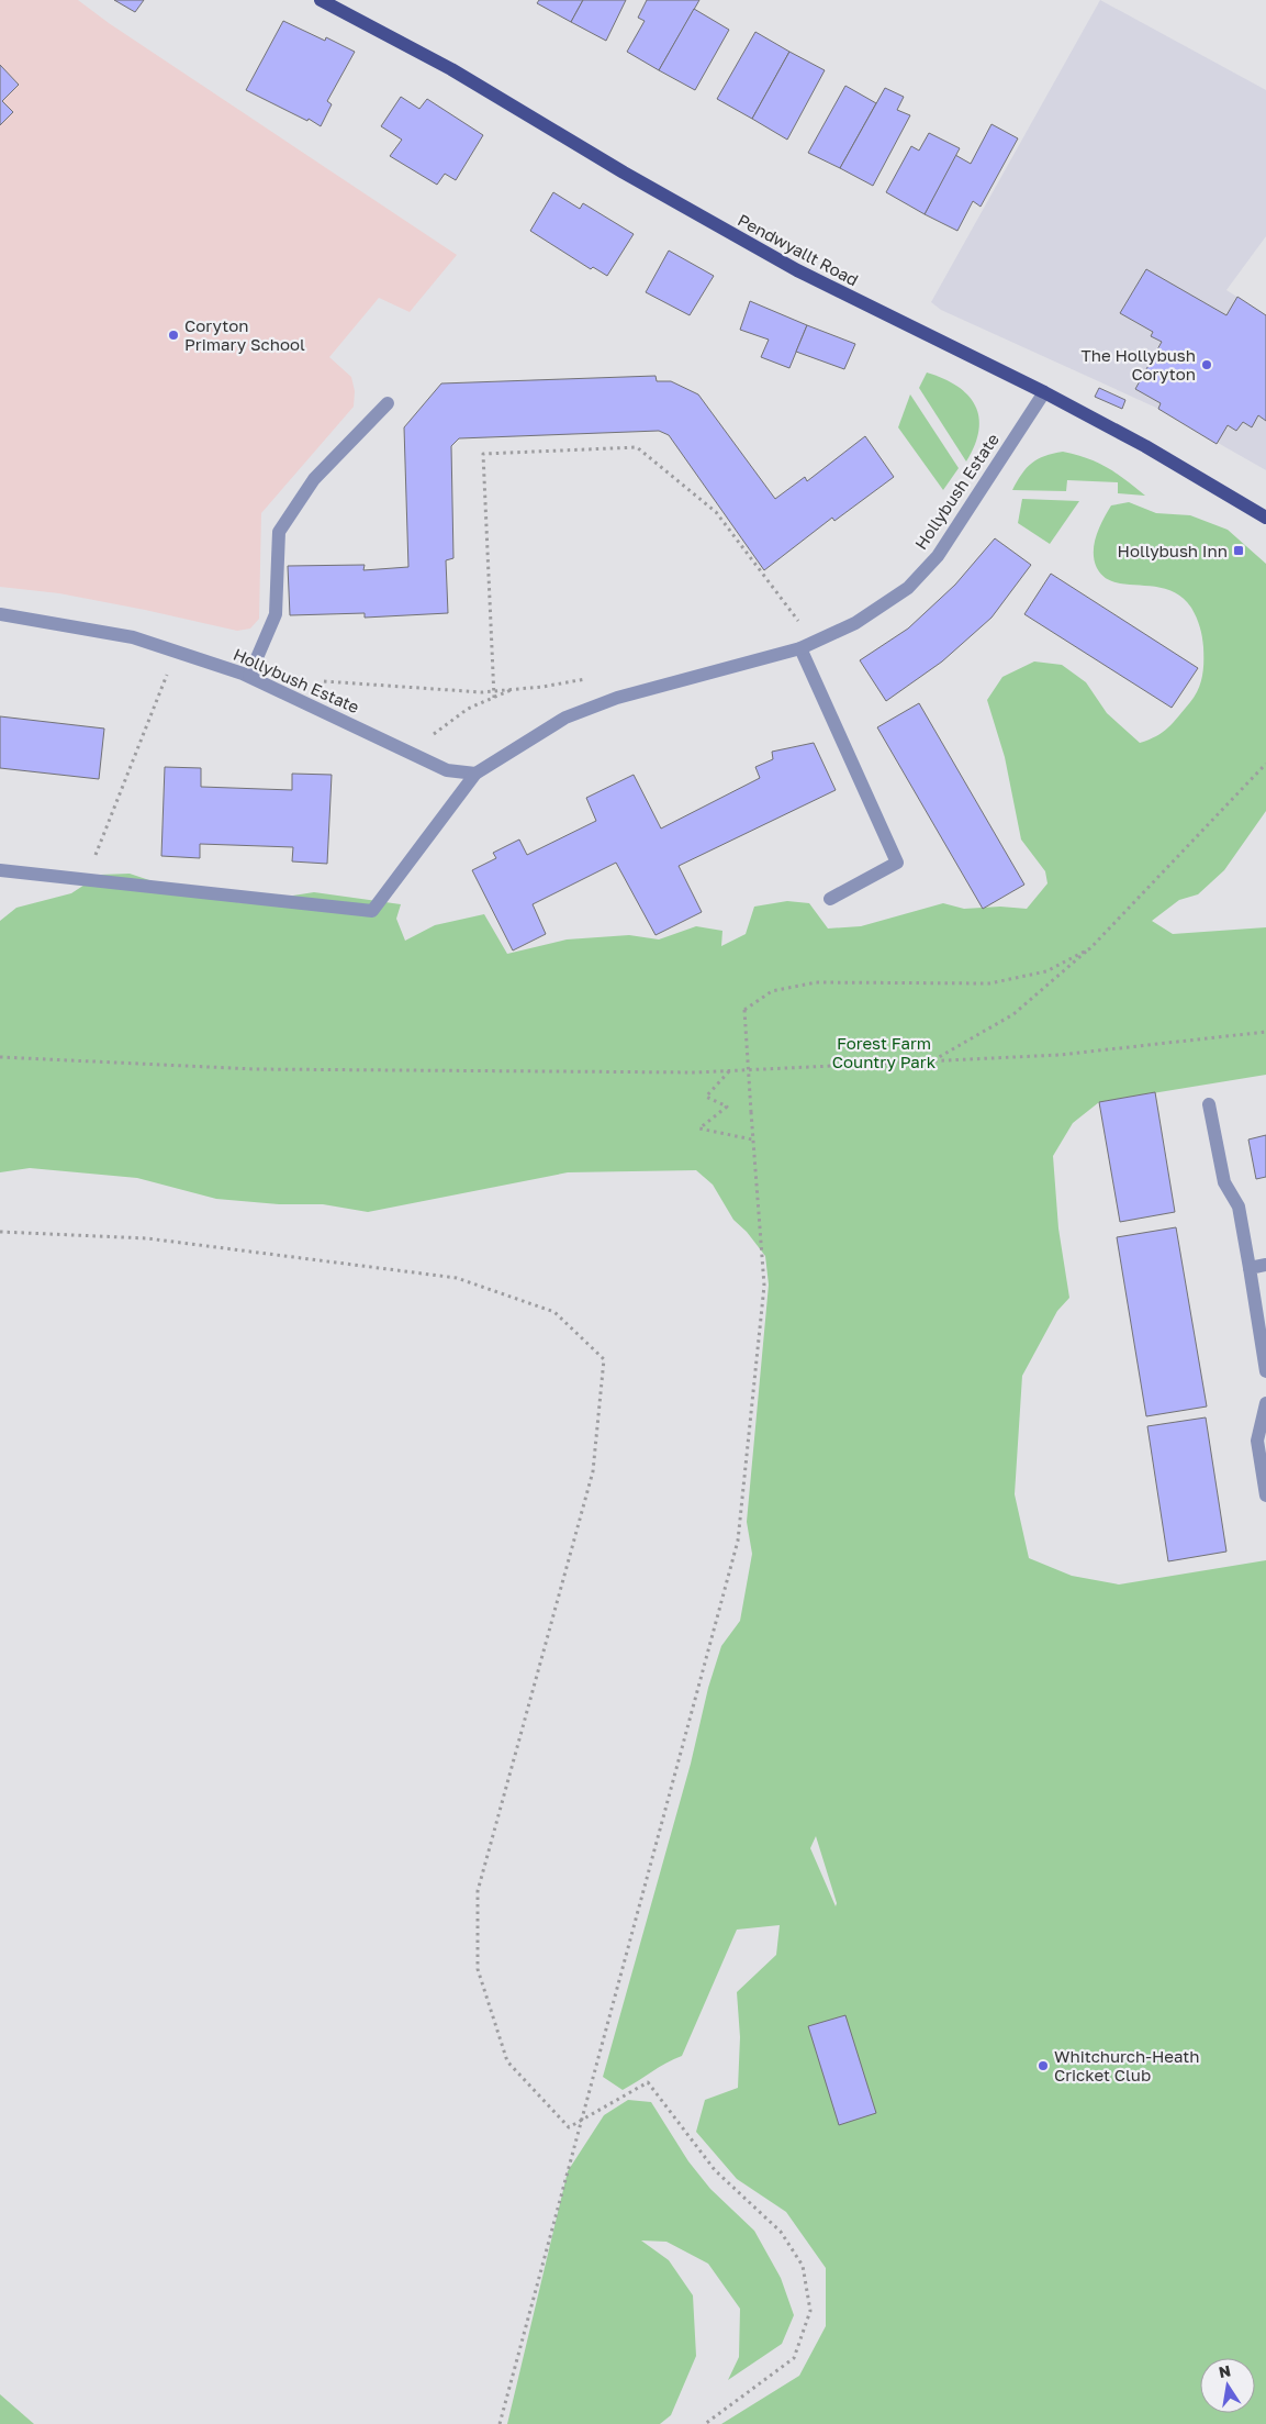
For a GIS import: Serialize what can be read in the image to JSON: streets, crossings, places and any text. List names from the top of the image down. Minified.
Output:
{"streets":{"main road":["Pendwyallt Road"],"street":["Hollybush Estate"]},"crossings":[["Pendwyallt Road","Hollybush Estate"]],"parks":["Forest Farm Country Park"],"places":{"other":["Coryton Primary School","The Hollybush Coryton","Whitchurch-Heath Cricket Club"],"transit":["Hollybush Inn"]},"north":"top"}
